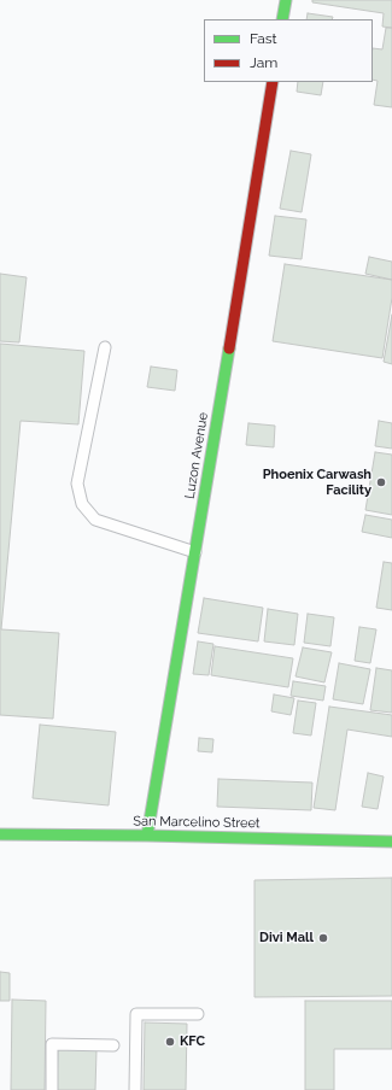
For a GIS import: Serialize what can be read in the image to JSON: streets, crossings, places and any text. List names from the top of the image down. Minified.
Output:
{"streets":{"street":["Luzon Avenue","San Marcelino Street"]},"crossings":[["Luzon Avenue","San Marcelino Street"]],"places":["Phoenix Carwash Facility","Divi Mall","KFC"],"legend":["Fast","Jam"]}
